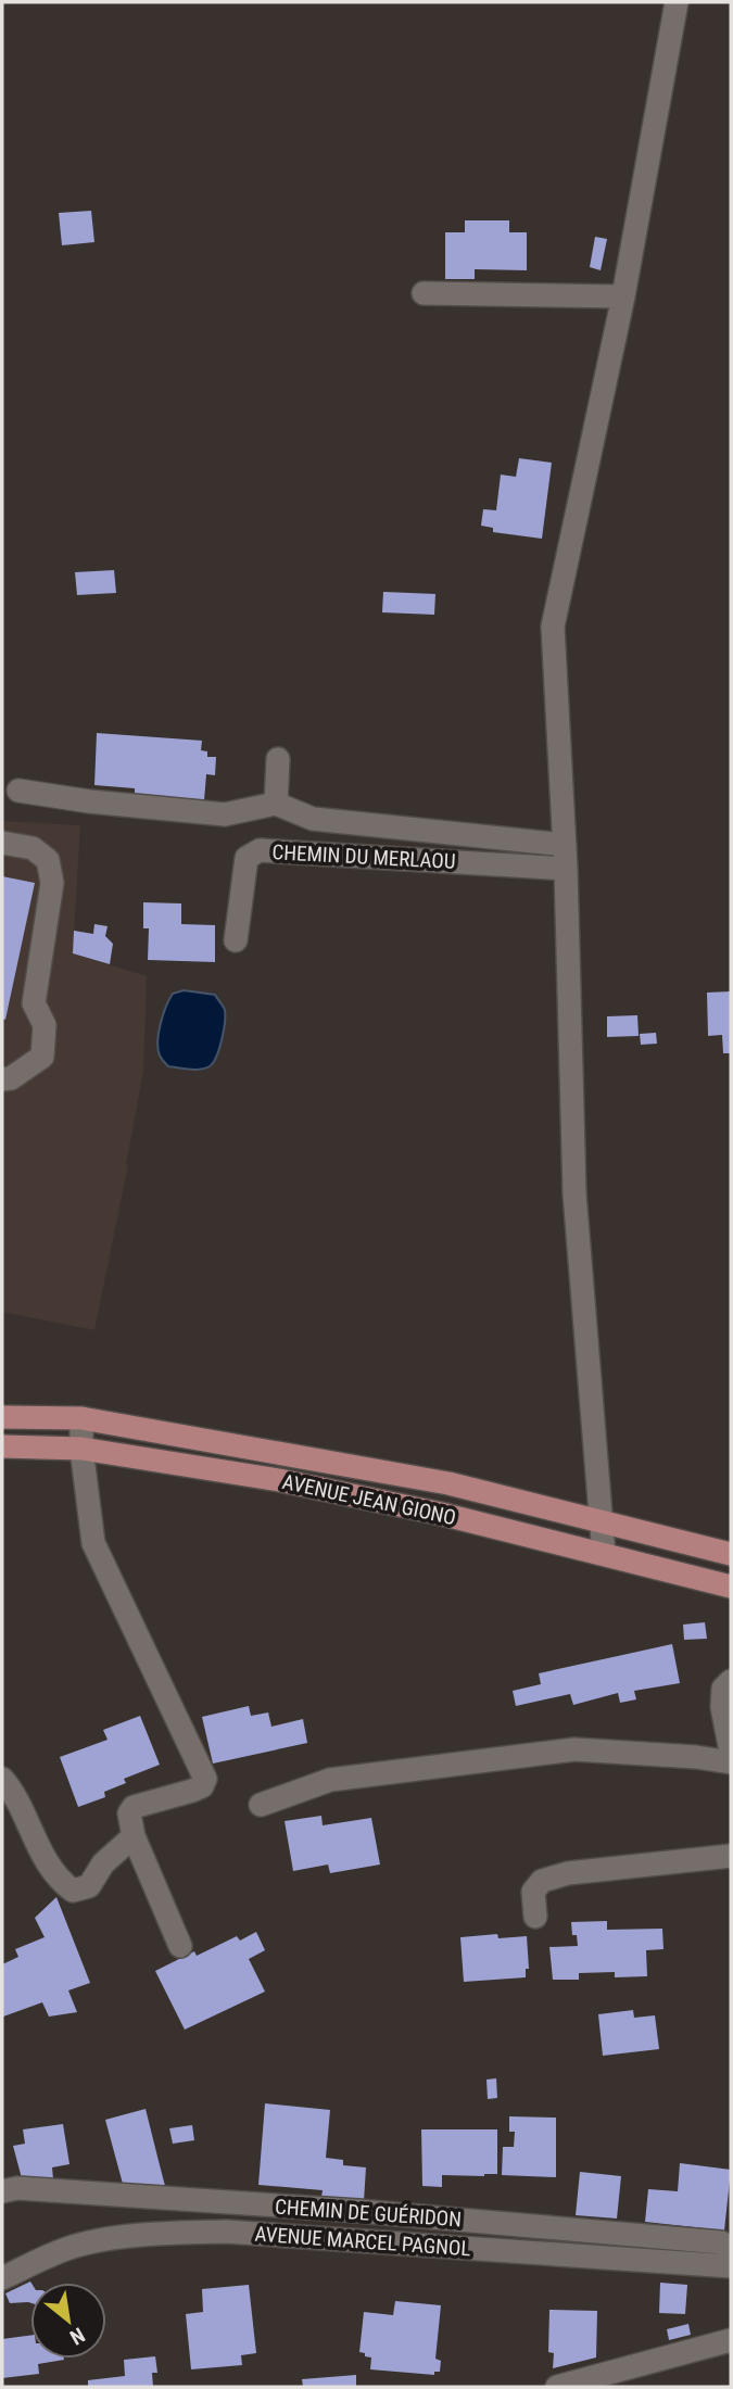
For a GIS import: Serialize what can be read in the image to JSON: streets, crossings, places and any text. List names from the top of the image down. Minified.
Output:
{"streets":{"main road":["AVENUE JEAN GIONO"],"street":["CHEMIN DU MERLAOU","CHEMIN DE GUÉRIDON","AVENUE MARCEL PAGNOL"]},"north":"bottom right"}
